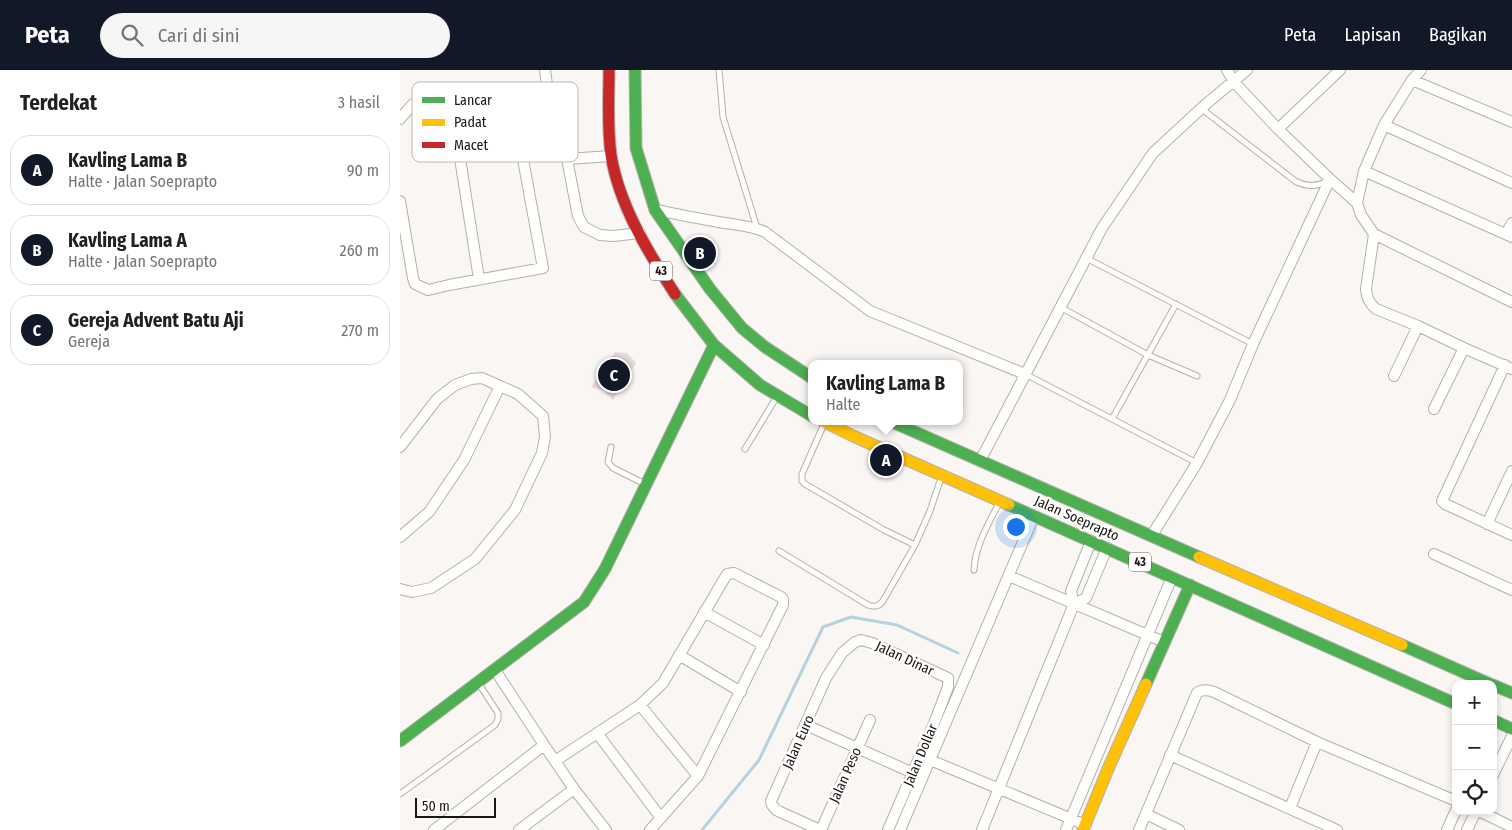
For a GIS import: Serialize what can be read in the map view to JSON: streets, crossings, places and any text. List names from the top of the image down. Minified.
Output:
{"streets":{"main road":["43","Jalan Soeprapto"],"street":["Jalan Dinar","Jalan Euro","Jalan Dollar","Jalan Peso"]},"crossings":[["Jalan Dinar","Jalan Euro"],["Jalan Dinar","Jalan Dollar"],["Jalan Euro","Jalan Peso"]],"legend":["Lancar","Padat","Macet"],"scale_bar":"50 m","page":{"header":"Peta","search":"Cari di sini","nav":["Peta","Lapisan","Bagikan"],"heading":["Terdekat","3 hasil"],"list":[{"mark":"A","name":"Kavling Lama B","note":"Halte · Jalan Soeprapto","value":"90 m"},{"mark":"B","name":"Kavling Lama A","note":"Halte · Jalan Soeprapto","value":"260 m"},{"mark":"C","name":"Gereja Advent Batu Aji","note":"Gereja","value":"270 m"}],"pins":["B","C","A"],"popup":["Kavling Lama B","Halte"],"map_buttons":["+","−"],"scale":"50 m"}}
